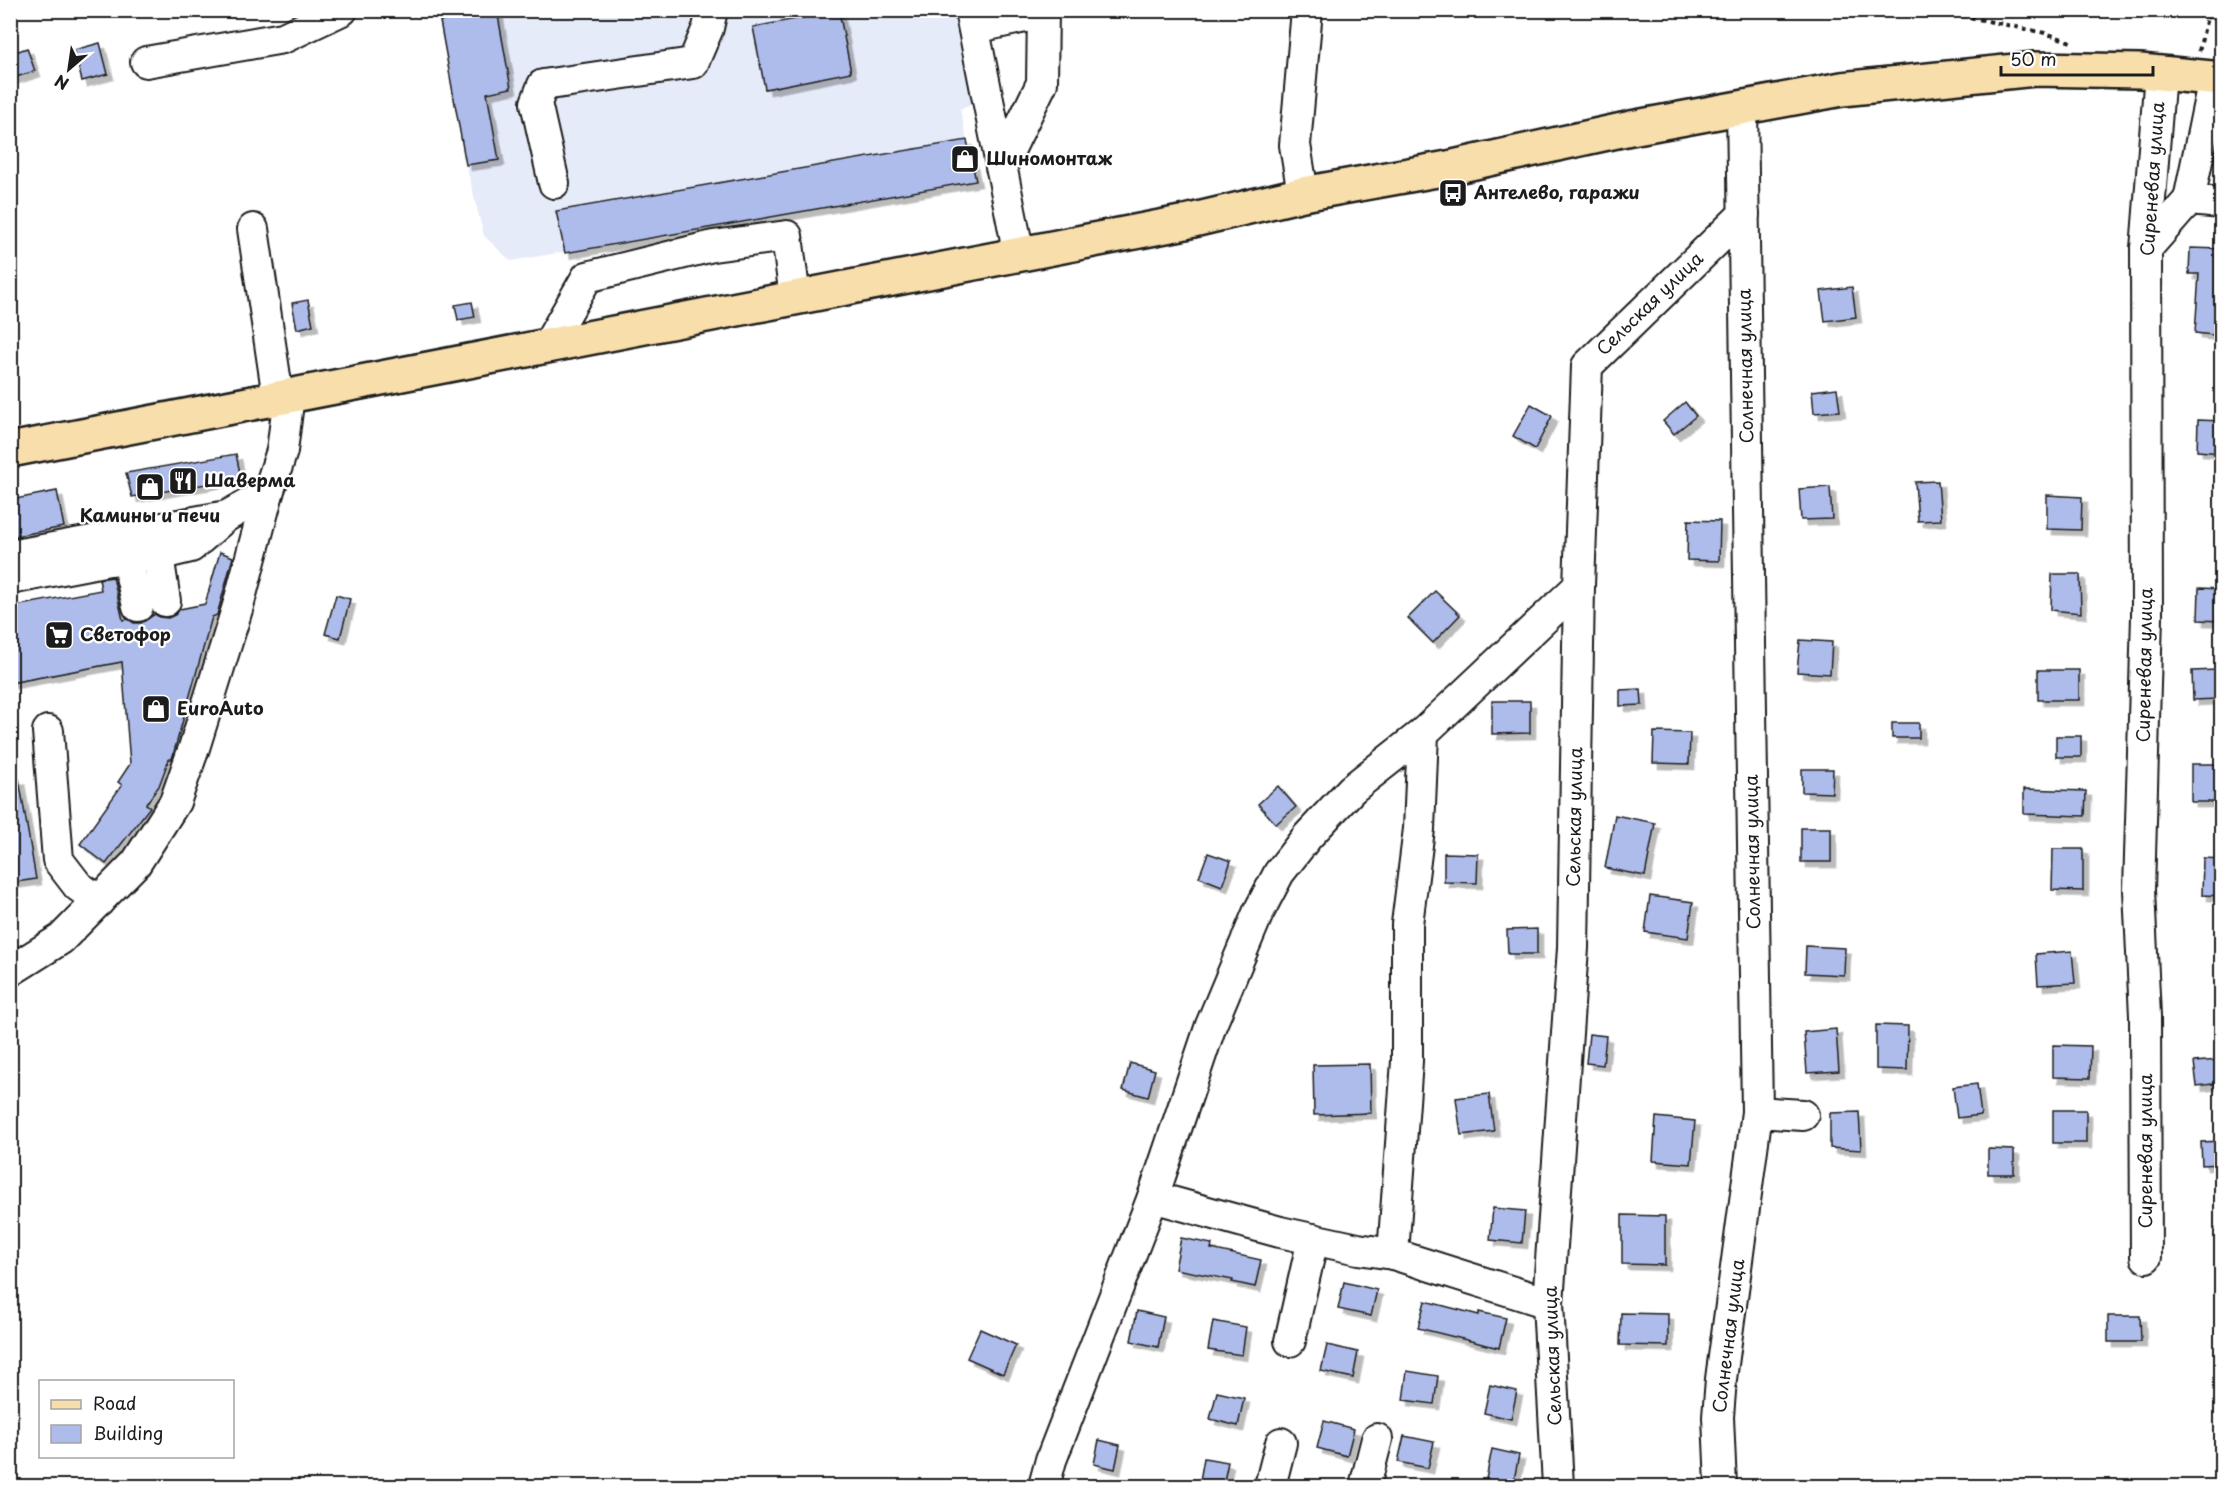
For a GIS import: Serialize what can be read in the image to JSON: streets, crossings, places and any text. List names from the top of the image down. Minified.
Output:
{"streets":{"street":["Сиреневая улица","Сельская улица","Солнечная улица"]},"crossings":[["Сельская улица","Солнечная улица"]],"places":{"shop":["Шиномонтаж","Камины и печи","EuroAuto"],"bus stop":["Антелево, гаражи"],"restaurant":["Шаверма"],"supermarket":["Светофор"]},"legend":["Road","Building"],"scale_bar":"50 m","north":"bottom left"}
